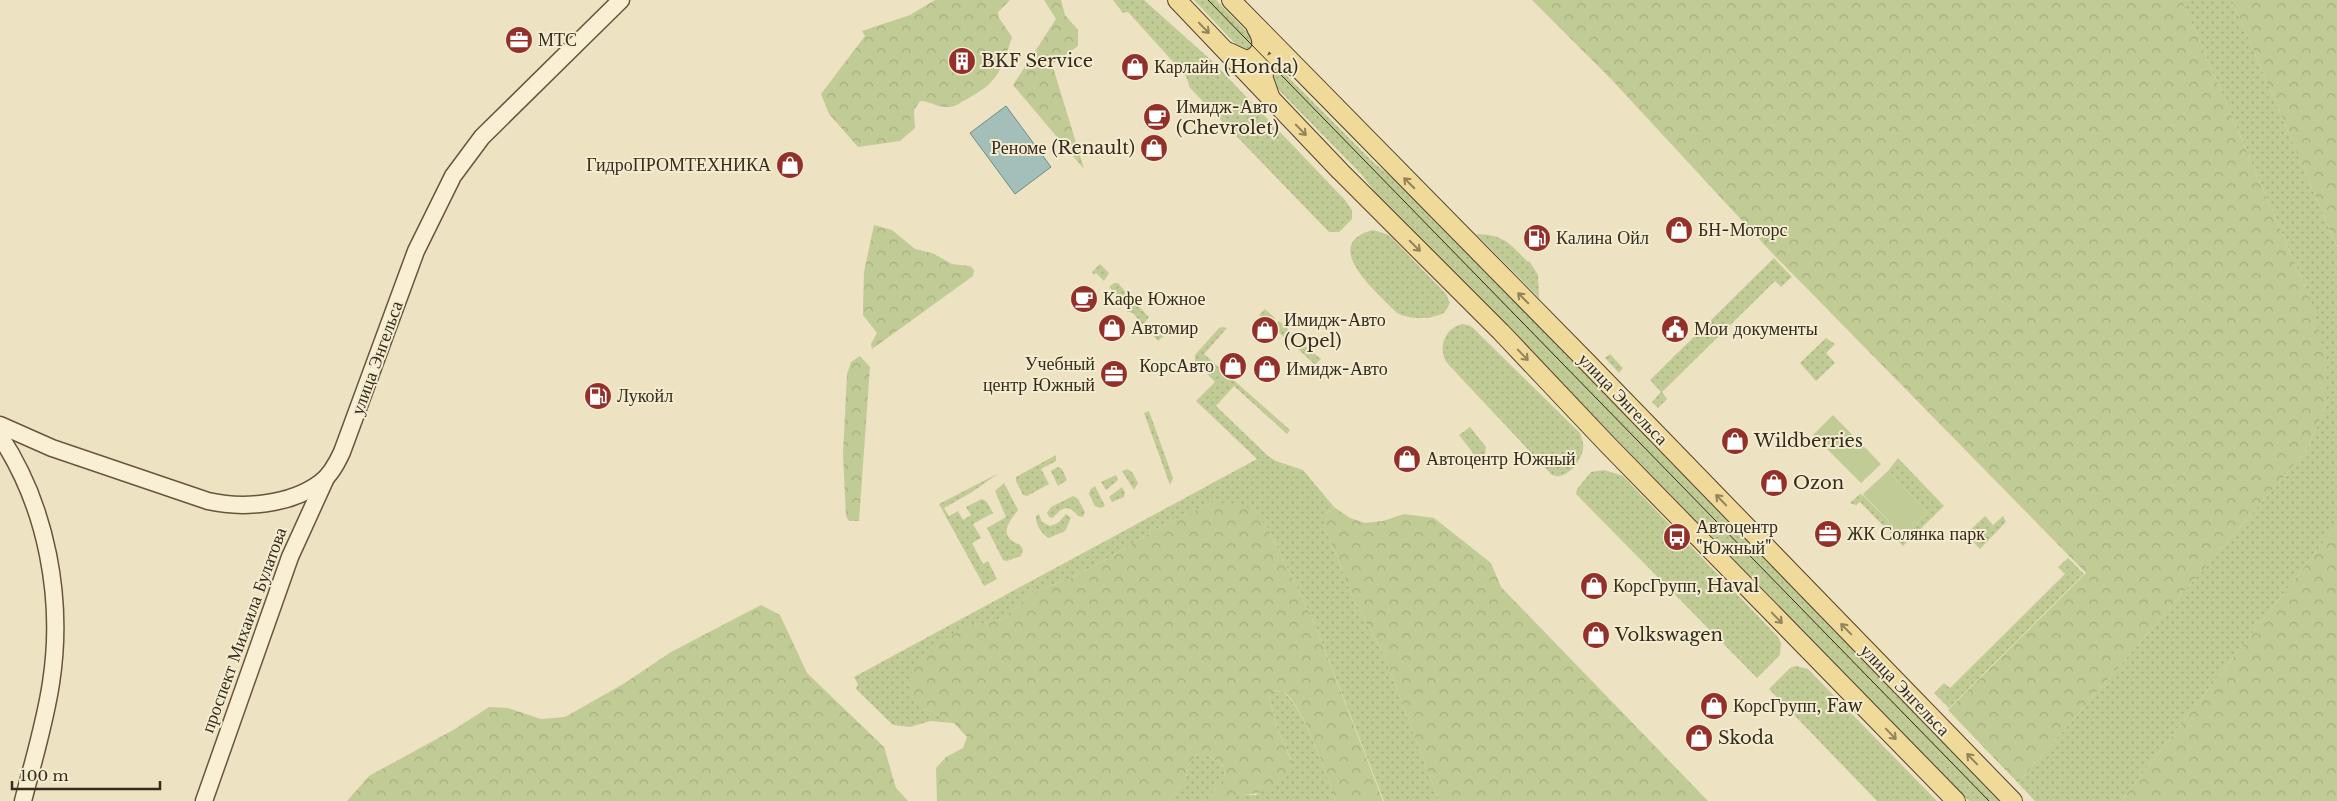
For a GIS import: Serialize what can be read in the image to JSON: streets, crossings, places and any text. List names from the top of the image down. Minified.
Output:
{"streets":{"main road":["улица Энгельса"],"street":["проспект Михаила Булатова"]},"crossings":[["улица Энгельса","проспект Михаила Булатова"]],"one_way":["улица Энгельса"],"places":{"office":["МТС","Учебный центр Южный","ЖК Солянка парк"],"building":["BKF Service"],"shop":["Карлайн (Honda)","Реноме (Renault)","ГидроПРОМТЕХНИКА","БН-Моторс","Автомир","Имидж-Авто (Opel)","КорсАвто","Имидж-Авто","Wildberries","Автоцентр Южный","Ozon","КорсГрупп, Haval","Volkswagen","КорсГрупп, Faw","Skoda"],"cafe":["Имидж-Авто (Chevrolet)","Кафе Южное"],"fuel station":["Калина Ойл","Лукойл"],"public building":["Мои документы"],"bus stop":["Автоцентр \"Южный\""]},"scale_bar":"100 m"}
